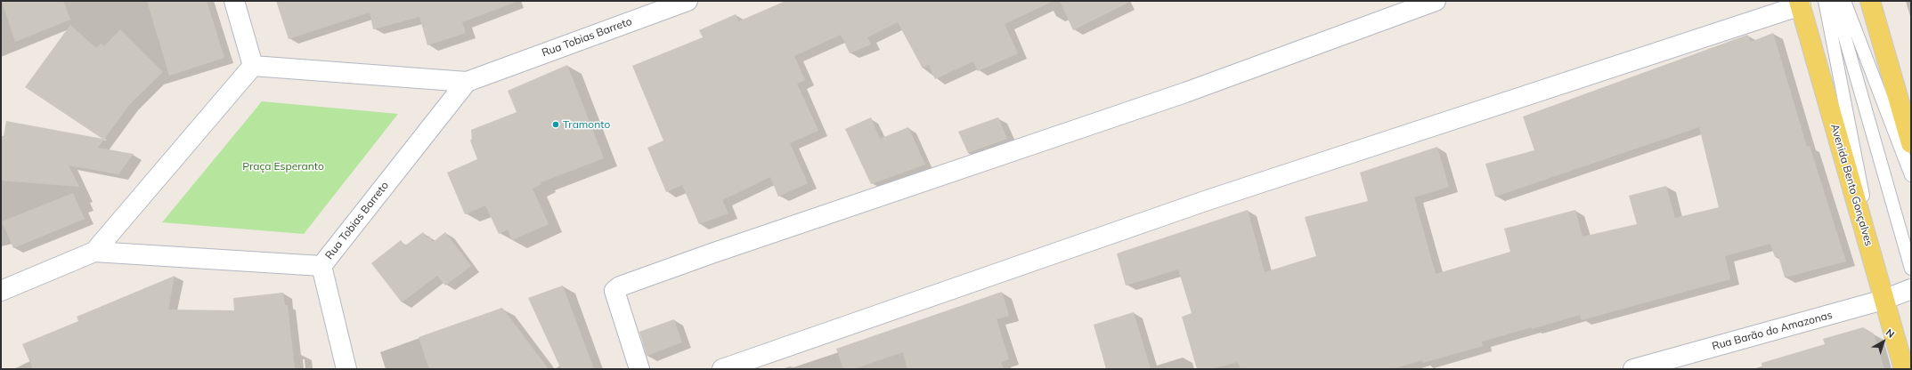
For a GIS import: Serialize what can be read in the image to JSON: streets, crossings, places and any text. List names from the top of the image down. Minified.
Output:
{"streets":{"main road":["Avenida Bento Gonçalves"],"street":["Rua Tobias Barreto","Rua Barão do Amazonas"]},"crossings":[["Avenida Bento Gonçalves","Rua Barão do Amazonas"]],"parks":["Praça Esperanto"],"places":["Tramonto"],"north":"top right"}
